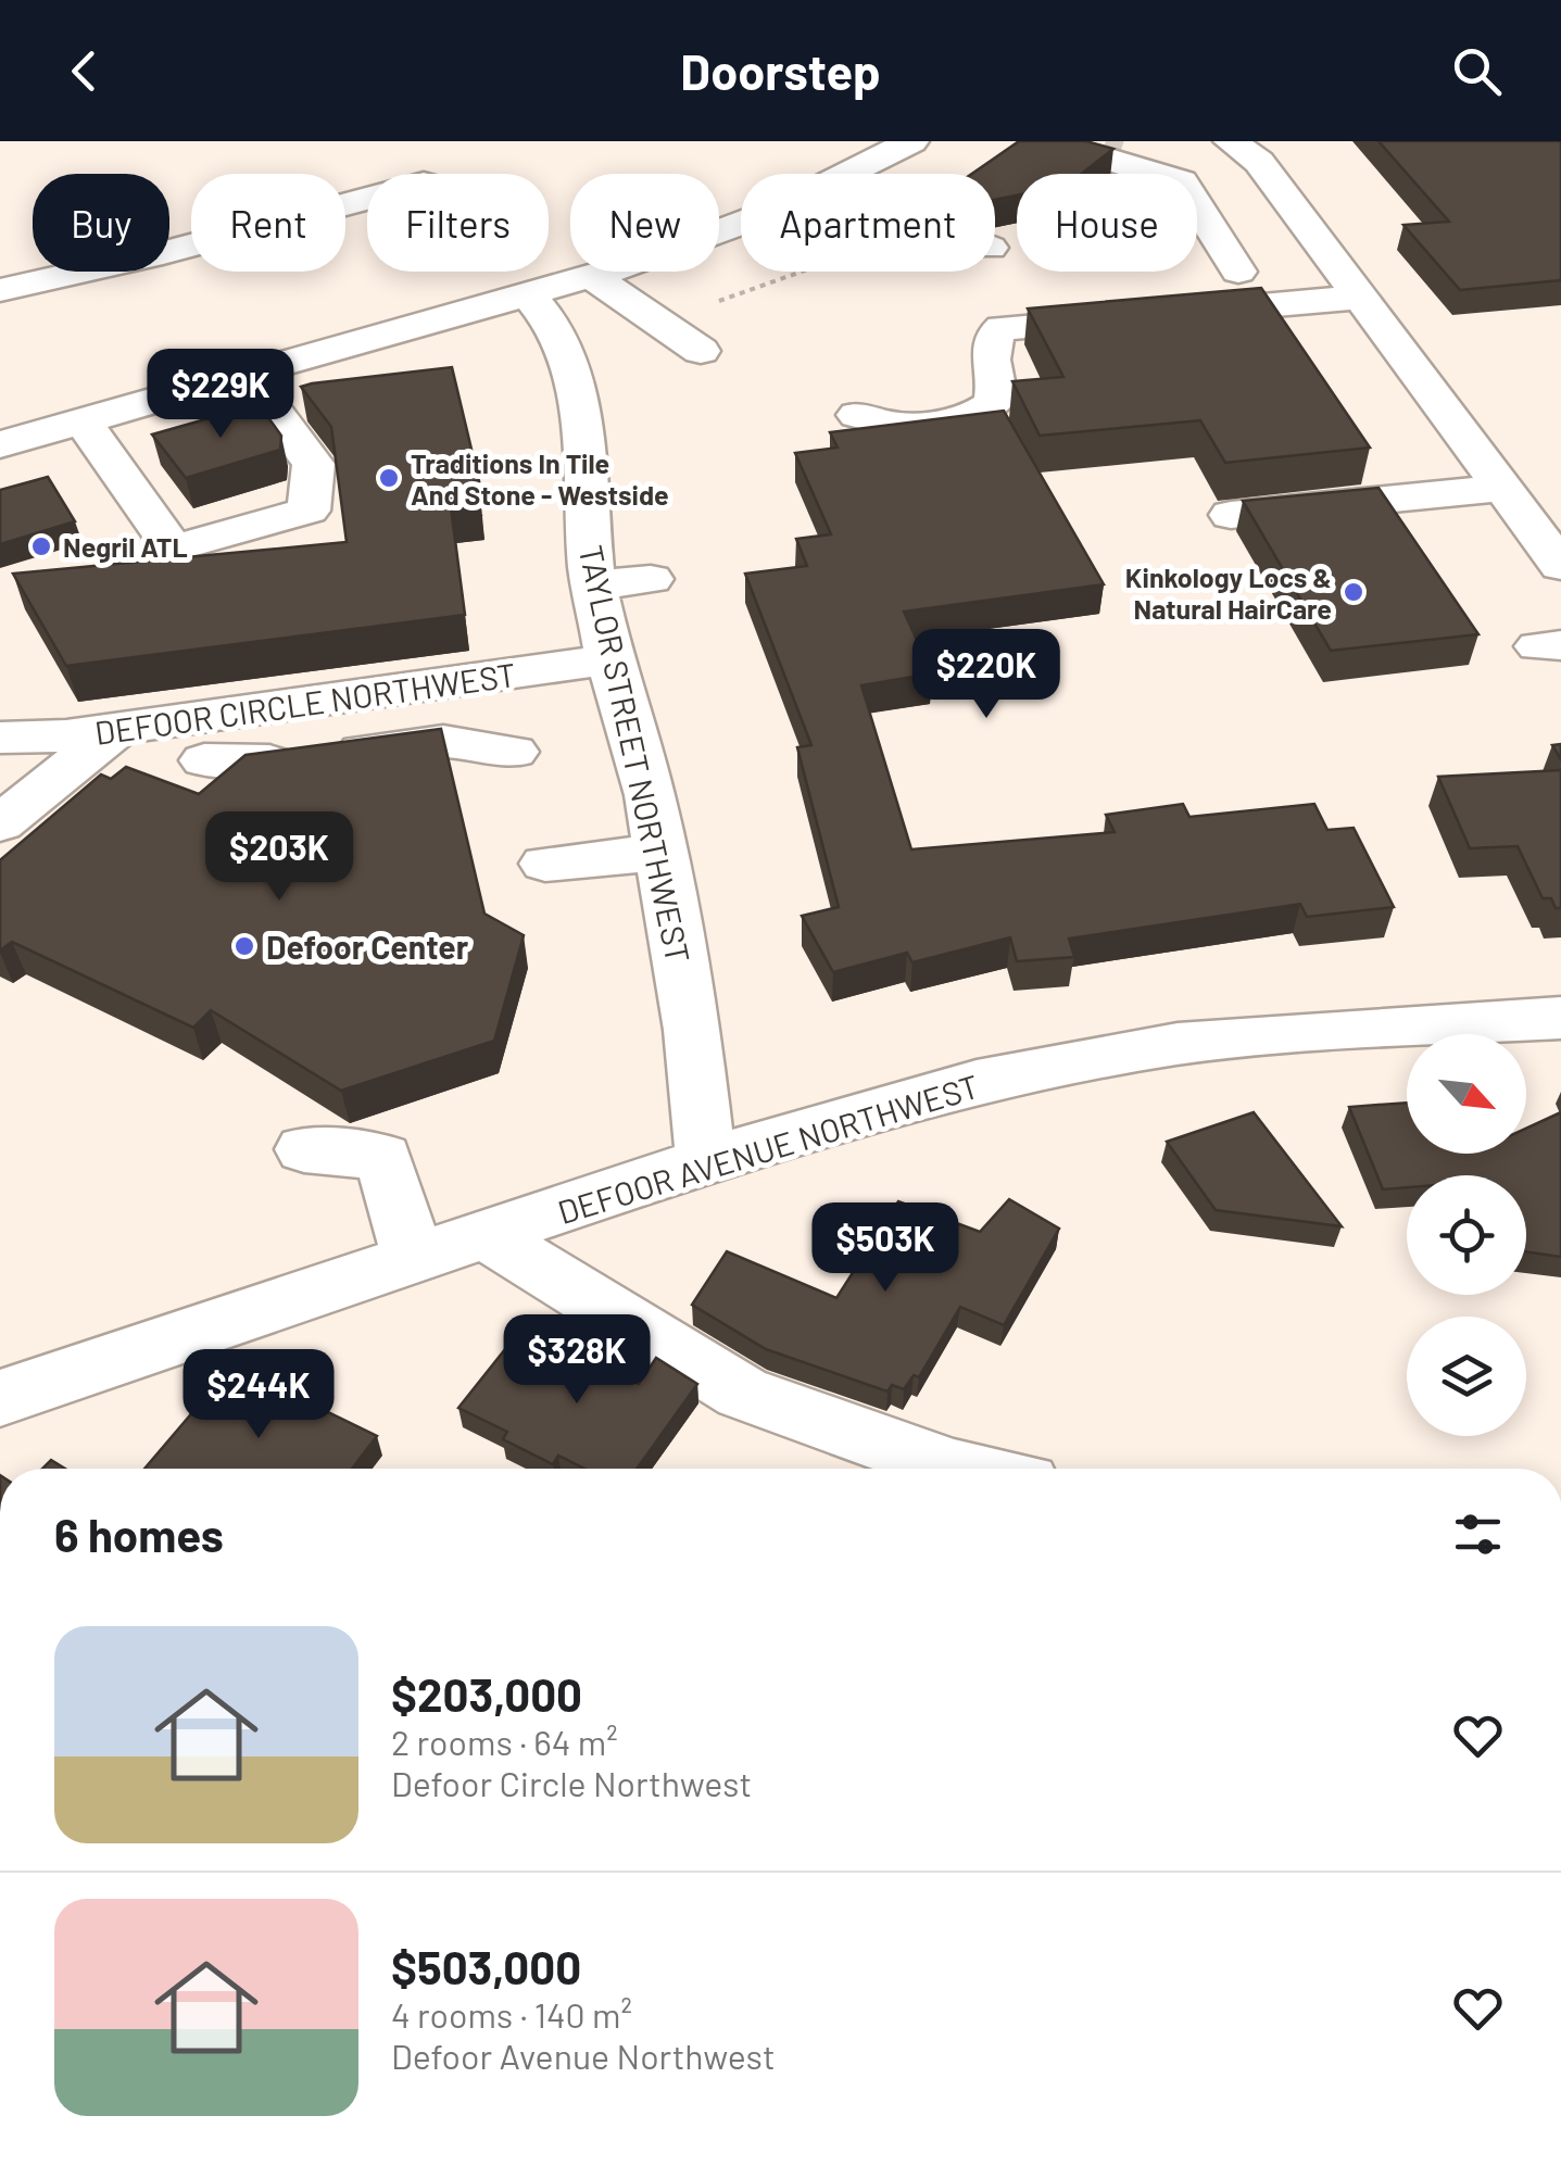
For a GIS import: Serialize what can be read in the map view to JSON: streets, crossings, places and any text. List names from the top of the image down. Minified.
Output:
{"streets":{"street":["DEFOOR CIRCLE NORTHWEST","TAYLOR STREET NORTHWEST","DEFOOR AVENUE NORTHWEST"]},"crossings":[["DEFOOR CIRCLE NORTHWEST","TAYLOR STREET NORTHWEST"],["TAYLOR STREET NORTHWEST","DEFOOR AVENUE NORTHWEST"]],"places":["Traditions In Tile And Stone - Westside","Negril ATL","Kinkology Locs & Natural HairCare","Defoor Center"],"north":"bottom right","page":{"header":"Doorstep","chip":["Buy","Rent","Filters","New","Apartment","House"],"price":["$229K","$220K","$203K","$503K","$328K","$244K"],"heading":"6 homes","list":[{"name":"$203,000","note":"2 rooms · 64 m² · Defoor Circle Northwest"},{"name":"$503,000","note":"4 rooms · 140 m² · Defoor Avenue Northwest"}]}}
